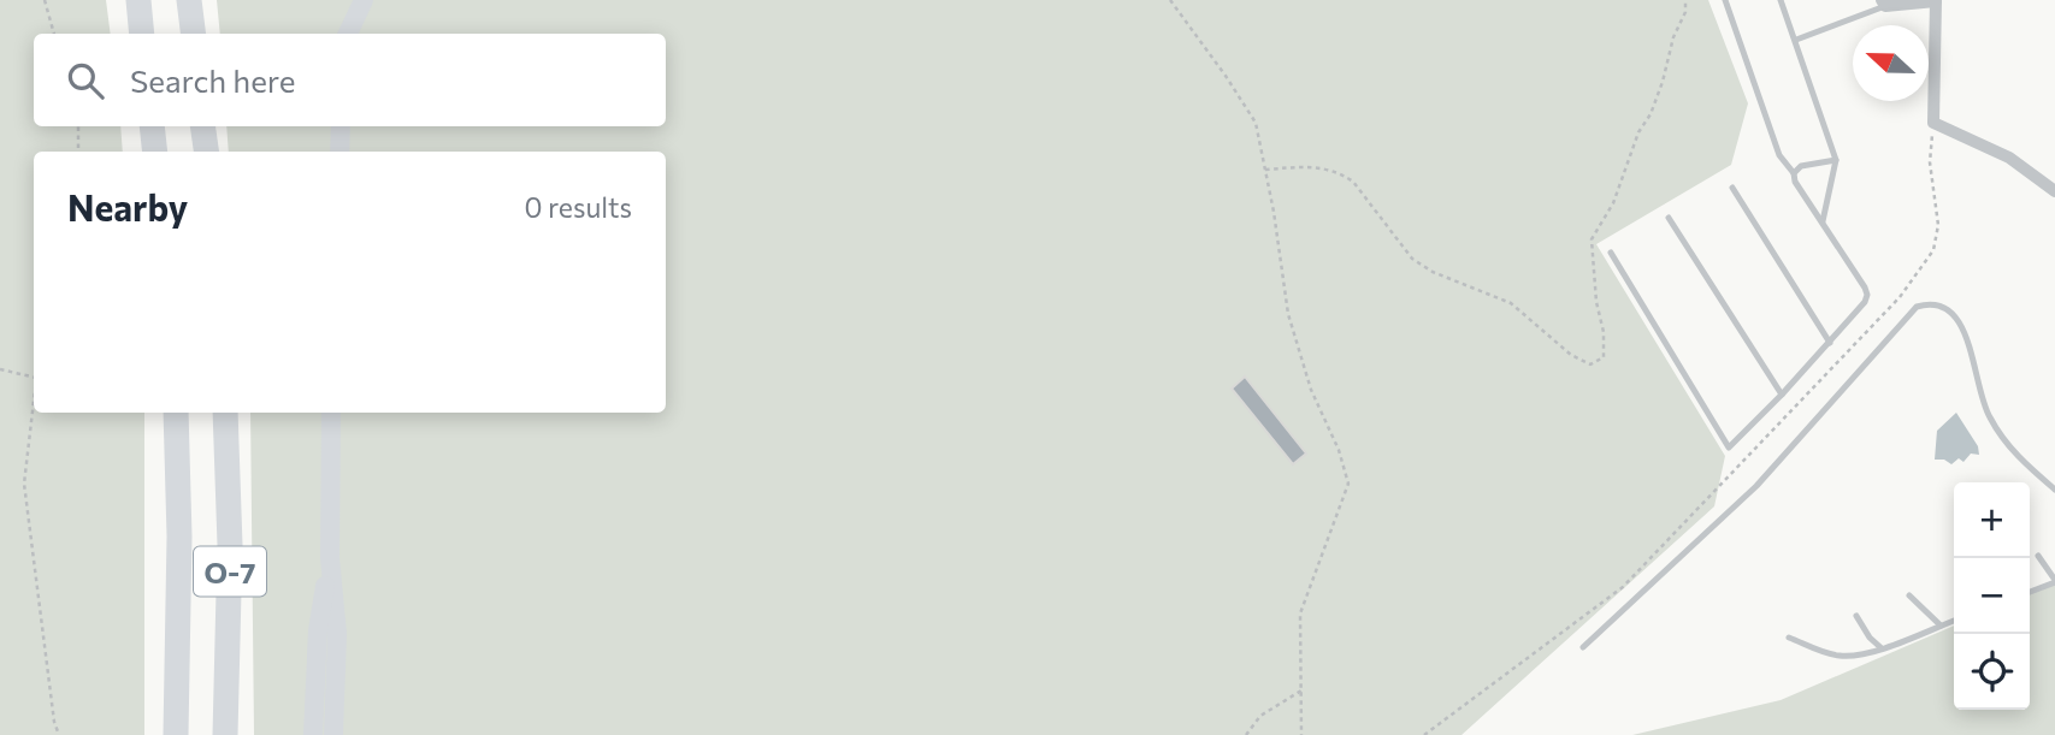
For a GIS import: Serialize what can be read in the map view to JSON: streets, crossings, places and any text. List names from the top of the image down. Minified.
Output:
{"streets":{"highway":["O-7"]},"north":"left","page":{"search":"Search here","heading":["Nearby","0 results"],"map_buttons":["+","−"]}}
